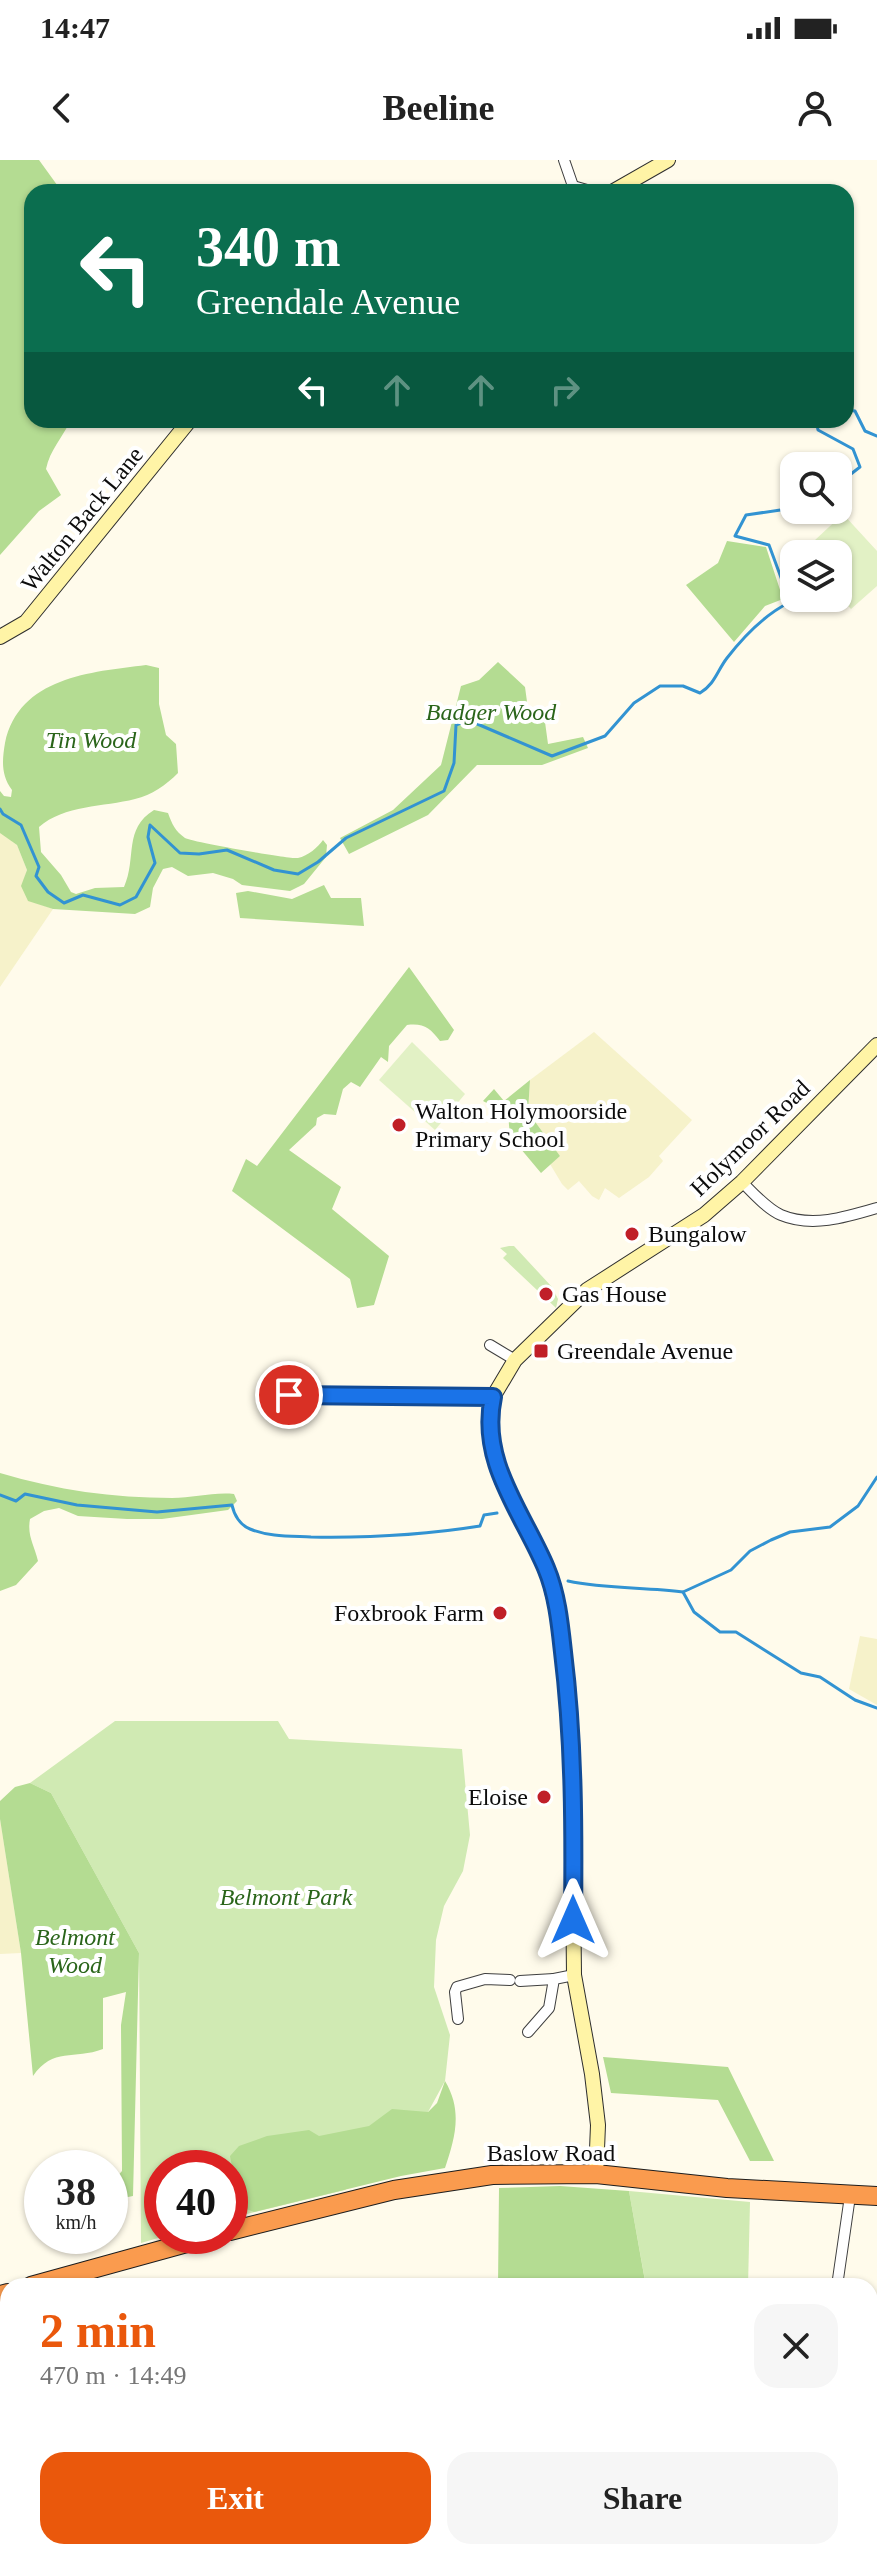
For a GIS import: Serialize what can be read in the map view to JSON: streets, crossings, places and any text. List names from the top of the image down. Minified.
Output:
{"streets":{"highway":["Baslow Road"],"street":["Walton Back Lane","Holymoor Road"]},"crossings":[["Holymoor Road","Baslow Road"]],"parks":["Badger Wood","Tin Wood","Belmont Park","Belmont Wood"],"places":{"other":["Walton Holymoorside Primary School","Bungalow","Gas House","Foxbrook Farm","Eloise"],"transit":["Greendale Avenue"]},"page":{"status":"14:47","header":"Beeline","turn":["340 m","Greendale Avenue"],"speed":"38 km/h","limit":"40","heading":["2 min","470 m · 14:49"],"buttons":["Exit","Share"]}}
